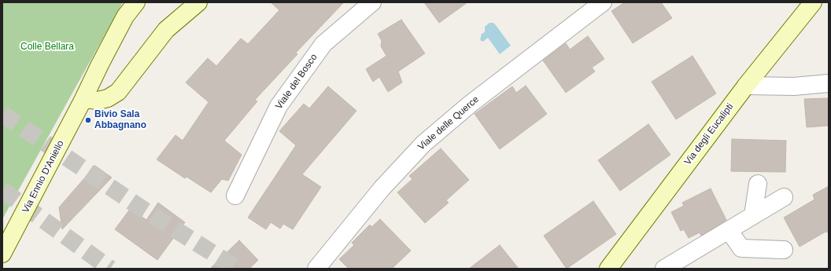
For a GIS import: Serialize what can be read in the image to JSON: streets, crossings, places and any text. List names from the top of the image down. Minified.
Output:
{"streets":{"street":["Viale del Bosco","Viale delle Querce","Via degli Eucalipti","Via Ennio D'Aniello"]},"parks":["Colle Bellara"],"places":["Bivio Sala Abbagnano"]}
